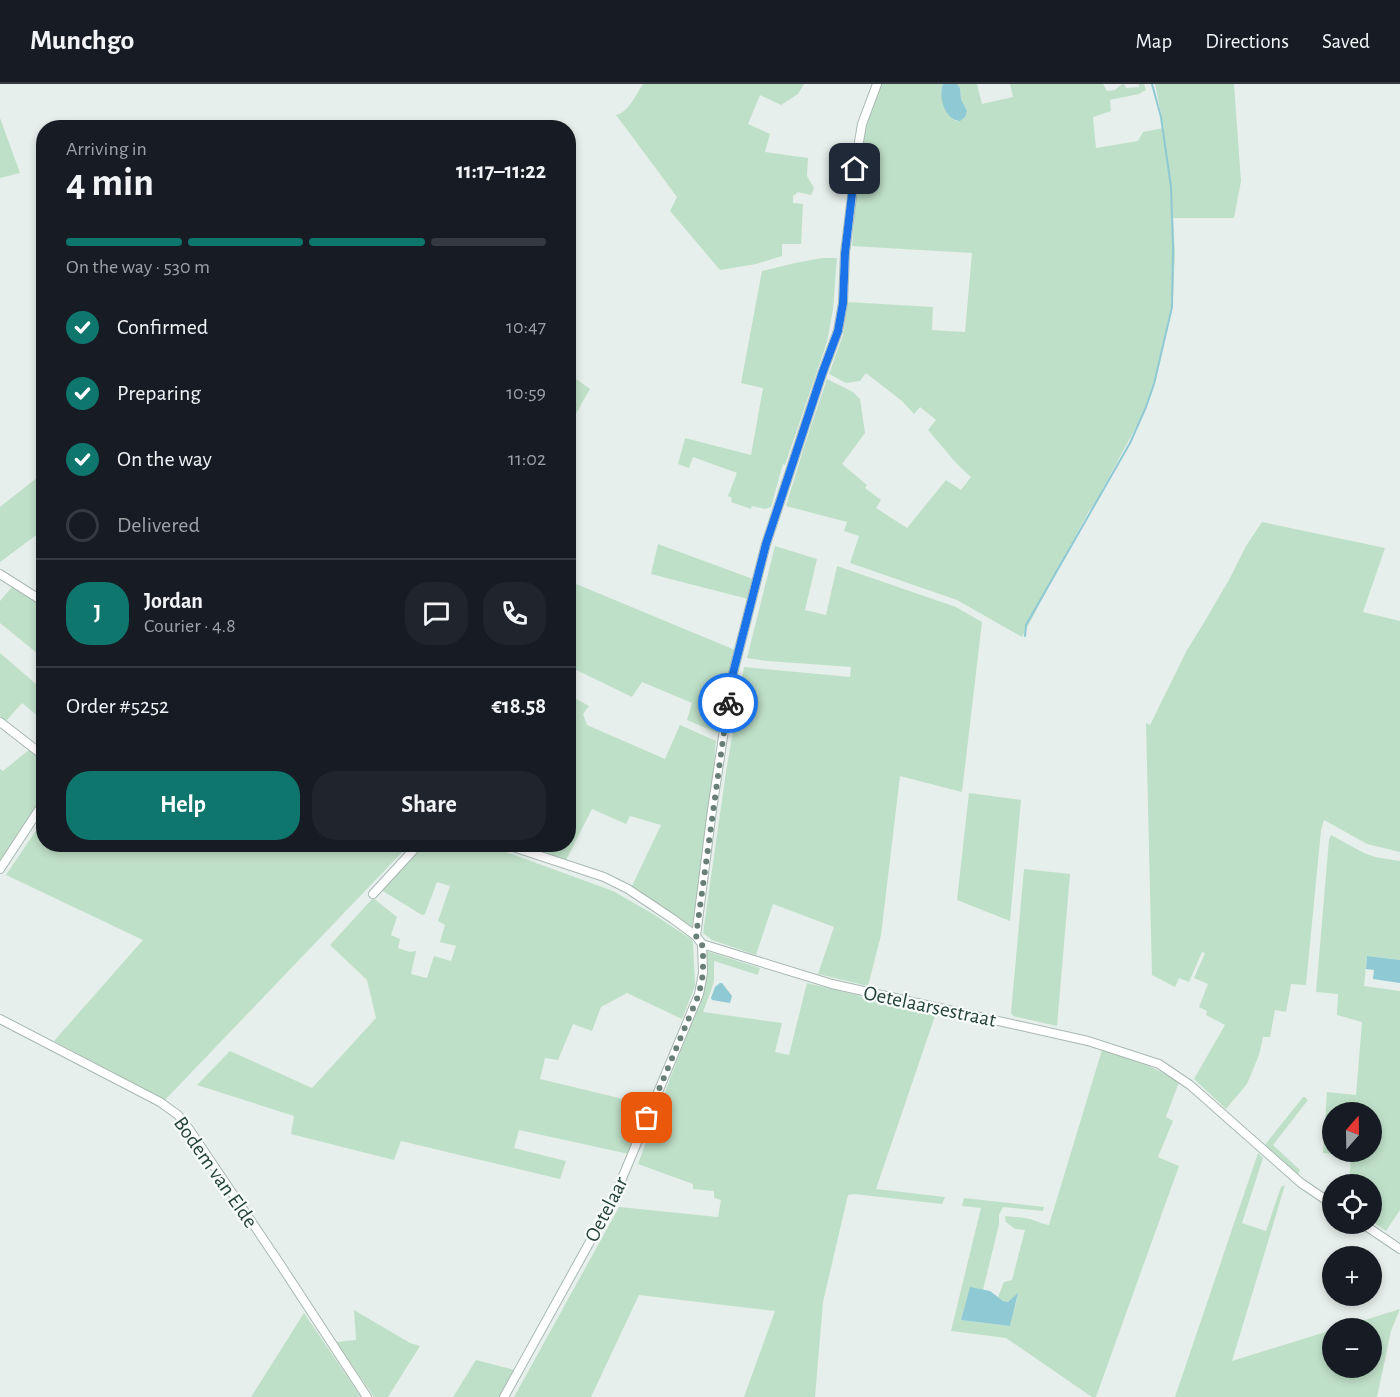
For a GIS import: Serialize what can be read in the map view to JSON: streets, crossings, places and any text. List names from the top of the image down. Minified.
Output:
{"streets":{"street":["Oetelaarsestraat","Bodem van Elde","Oetelaar"]},"crossings":[["Oetelaarsestraat","Oetelaar"]],"north":"top","page":{"header":"Munchgo","nav":["Map","Directions","Saved"],"heading":["4 min","Arriving in","11:17–11:22"],"panel":["Jordan","Courier · 4.8","Order #5252","€18.58"],"bar":"On the way · 530 m","list":[["Confirmed","10:47"],["Preparing","10:59"],["On the way","11:02"],"Delivered"],"round":"J","buttons":["Help","Share"],"map_buttons":["+","−"]}}
